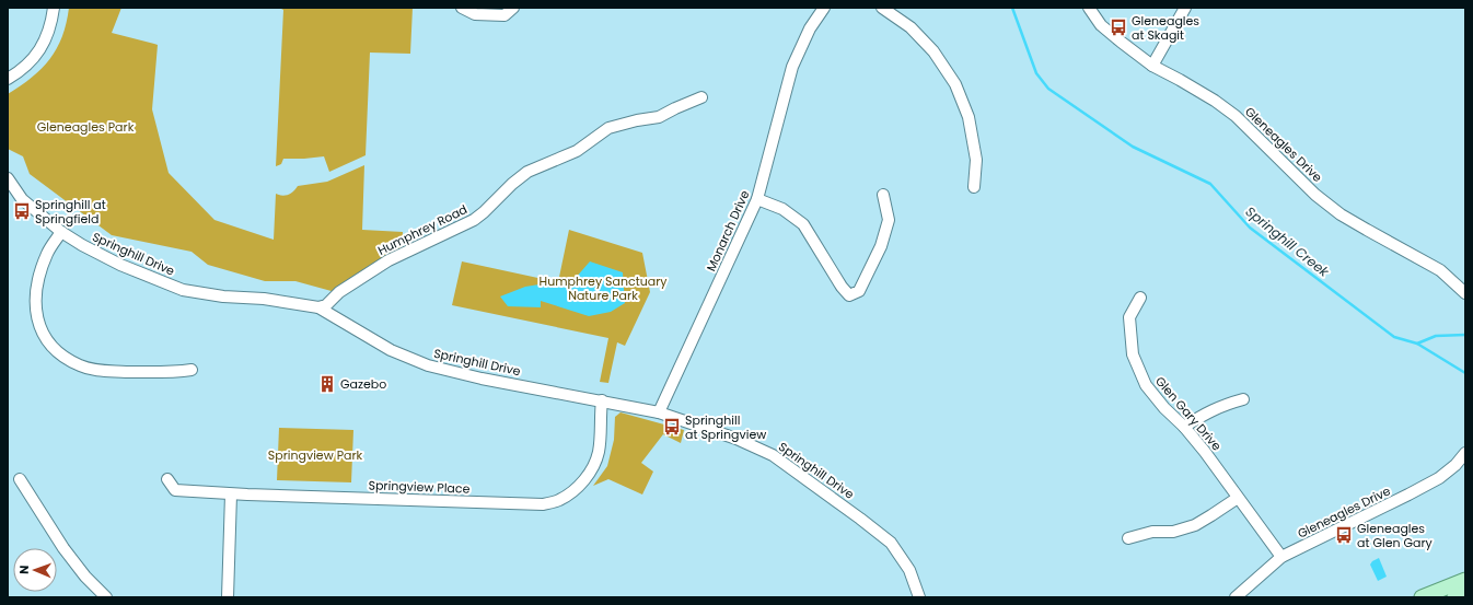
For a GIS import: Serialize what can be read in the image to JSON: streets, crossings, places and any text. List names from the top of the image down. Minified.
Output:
{"streets":{"street":["Gleneagles Drive","Humphrey Road","Monarch Drive","Springhill Drive","Glen Gary Drive","Springview Place"]},"crossings":[["Gleneagles Drive","Glen Gary Drive"],["Humphrey Road","Springhill Drive"],["Monarch Drive","Springhill Drive"],["Springhill Drive","Springview Place"]],"water":["Springhill Creek"],"parks":["Gleneagles Park","Humphrey Sanctuary Nature Park","Springview Park"],"places":{"bus stop":["Gleneagles at Skagit","Springhill at Springfield","Springhill at Springview","Gleneagles at Glen Gary"],"building":["Gazebo"]},"north":"left"}
